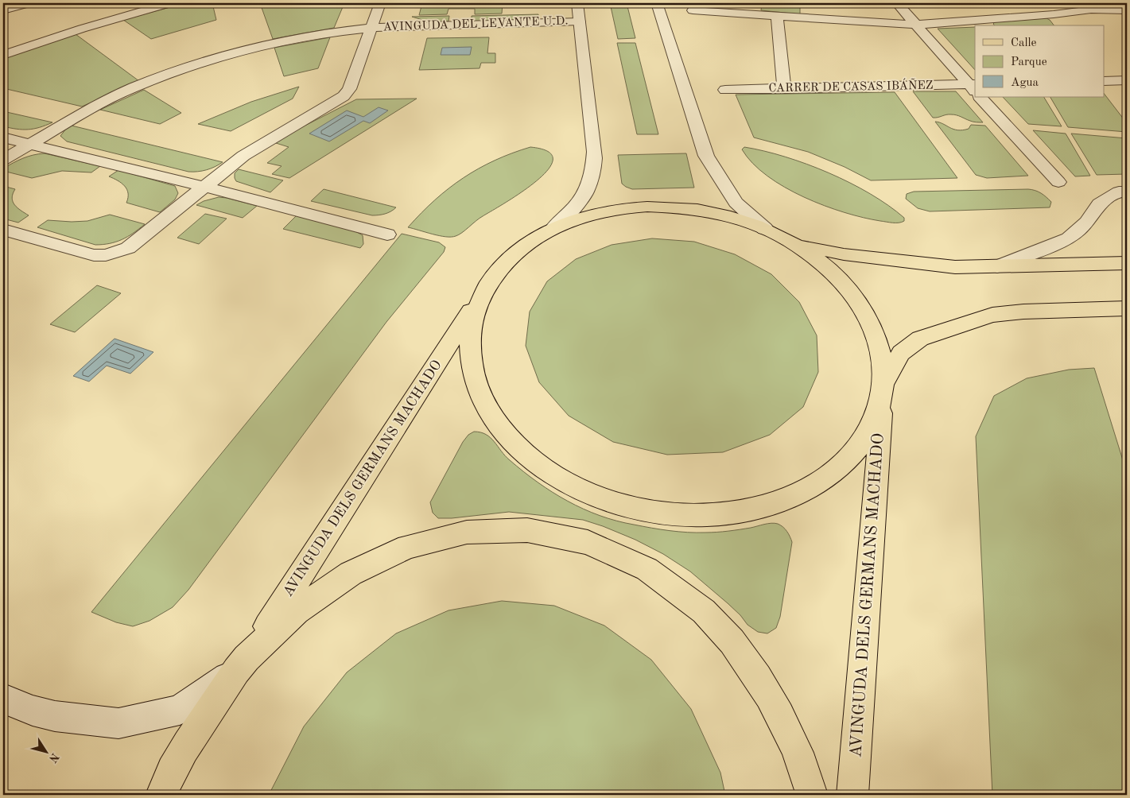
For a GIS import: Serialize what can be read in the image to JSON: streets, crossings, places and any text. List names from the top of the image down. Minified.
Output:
{"streets":{"main road":["AVINGUDA DELS GERMANS MACHADO"],"street":["AVINGUDA DEL LEVANTE U.D.","CARRER DE CASAS IBÁÑEZ"]},"legend":["Calle","Parque","Agua"],"north":"bottom right"}
